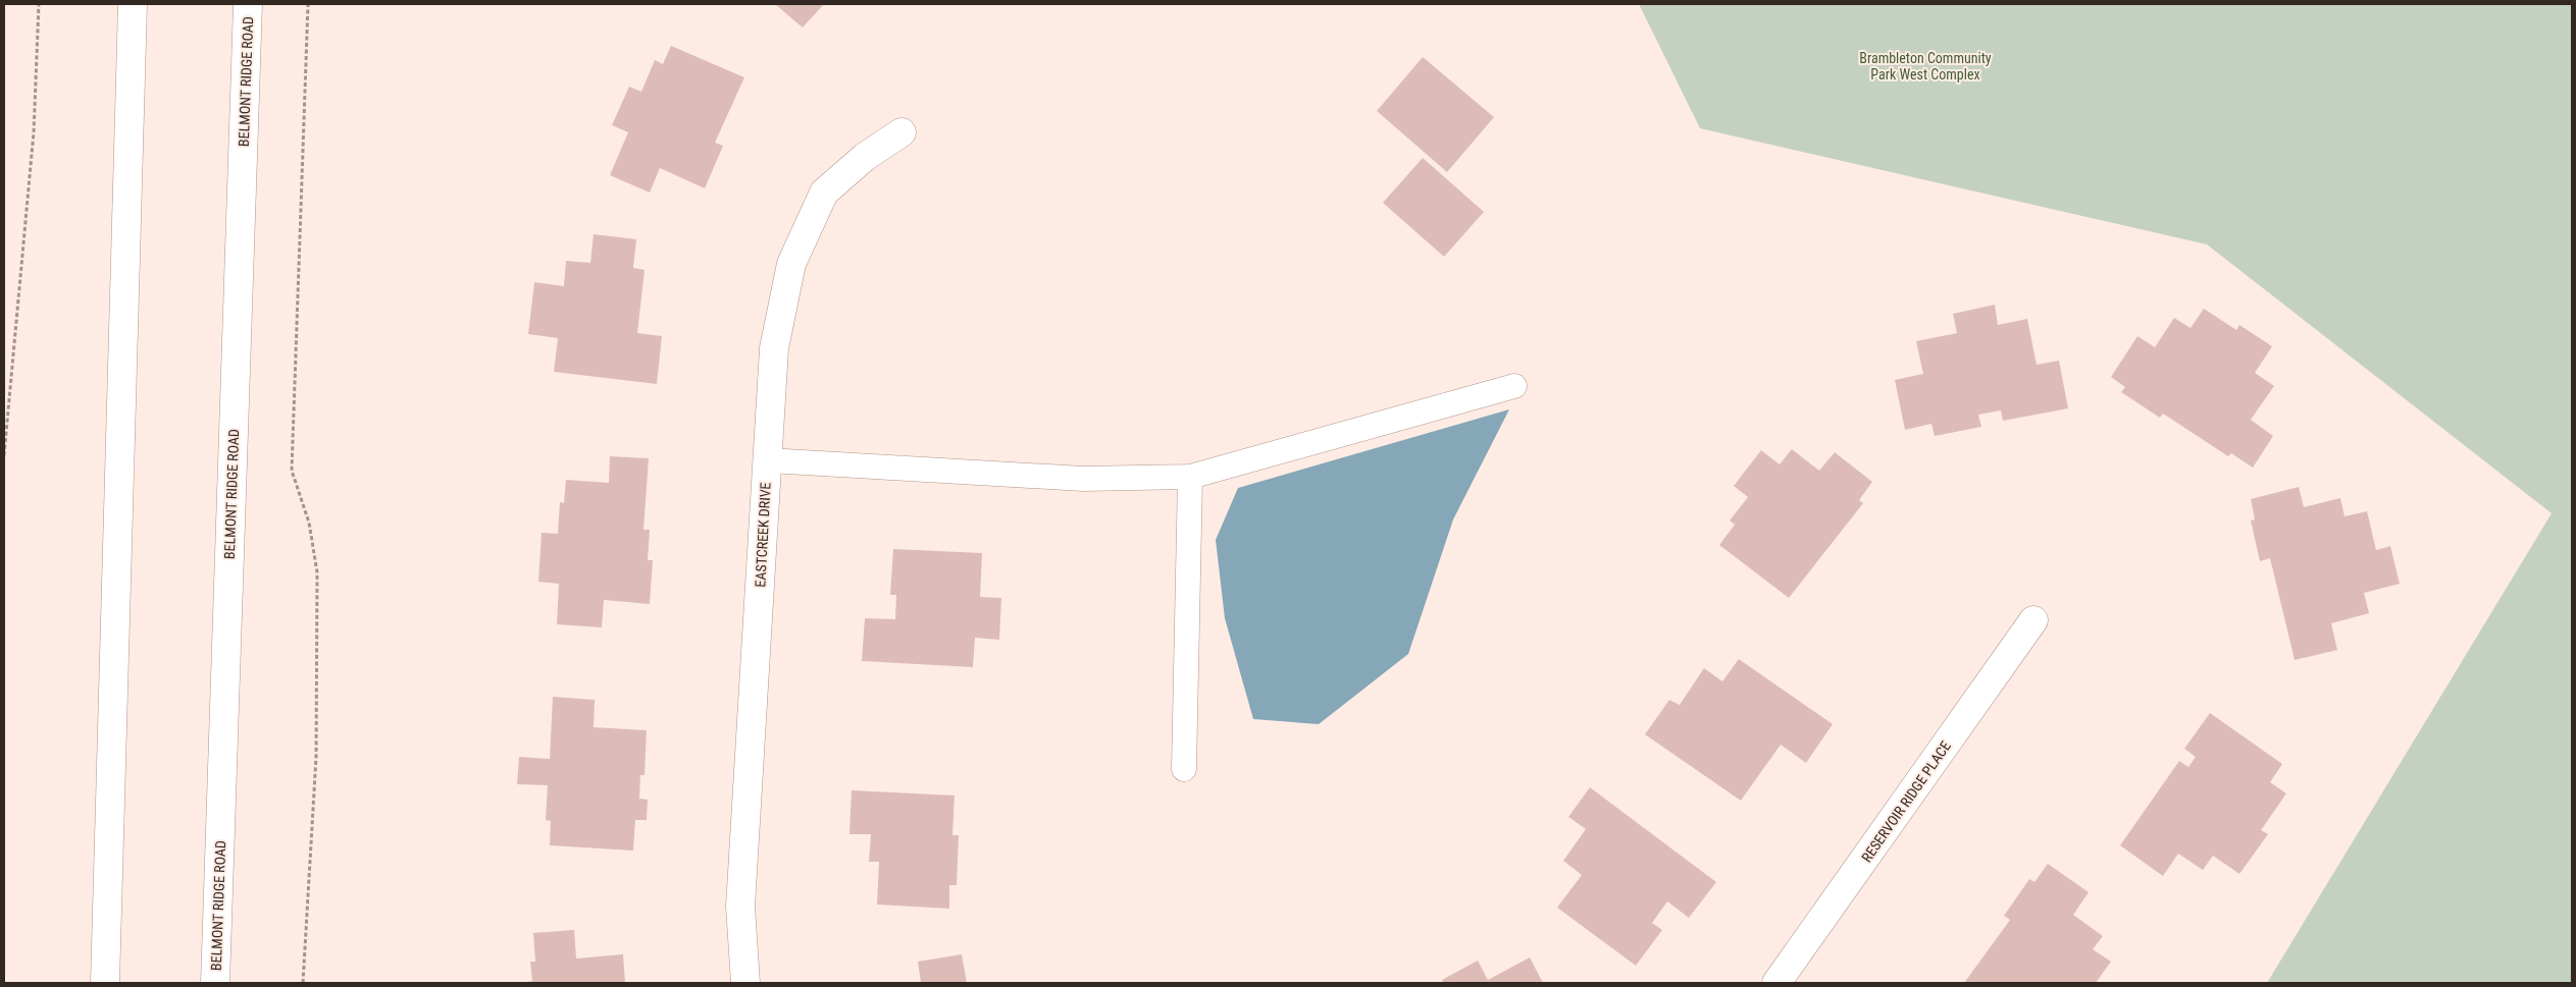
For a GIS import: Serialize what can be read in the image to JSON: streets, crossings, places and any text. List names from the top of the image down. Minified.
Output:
{"streets":{"main road":["BELMONT RIDGE ROAD","EASTCREEK DRIVE","RESERVOIR RIDGE PLACE"]},"parks":["Brambleton Community Park West Complex"]}
